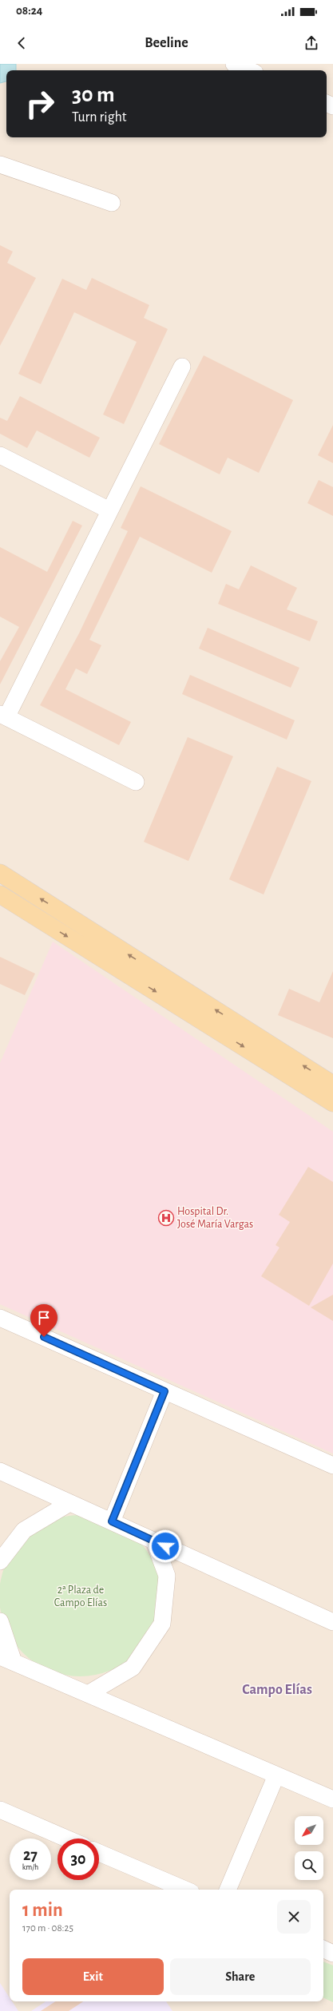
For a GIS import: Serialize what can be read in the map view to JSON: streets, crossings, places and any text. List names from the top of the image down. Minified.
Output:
{"districts":["Campo Elías"],"parks":["2ª Plaza de Campo Elías"],"places":{"hospital":["Hospital Dr. José María Vargas"]},"north":"bottom left","page":{"status":"08:24","header":"Beeline","turn":["30 m","Turn right"],"speed":"27 km/h","limit":"30","heading":["1 min","170 m · 08:25"],"buttons":["Exit","Share"]}}
